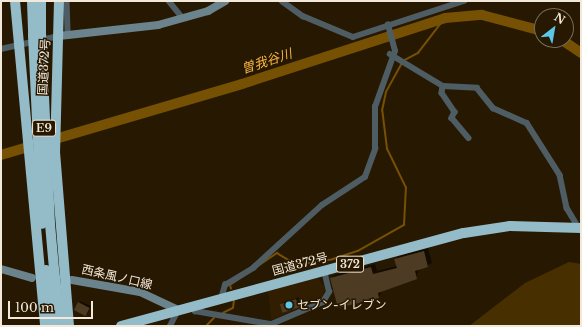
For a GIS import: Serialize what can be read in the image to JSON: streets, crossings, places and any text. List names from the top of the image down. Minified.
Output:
{"streets":{"highway":["国道372号","E9","372"],"street":["西条風ノ口線"]},"crossings":[["国道372号","西条風ノ口線"]],"water":["曽我谷川"],"places":["セブン-イレブン"],"scale_bar":"100 m","north":"top right"}
